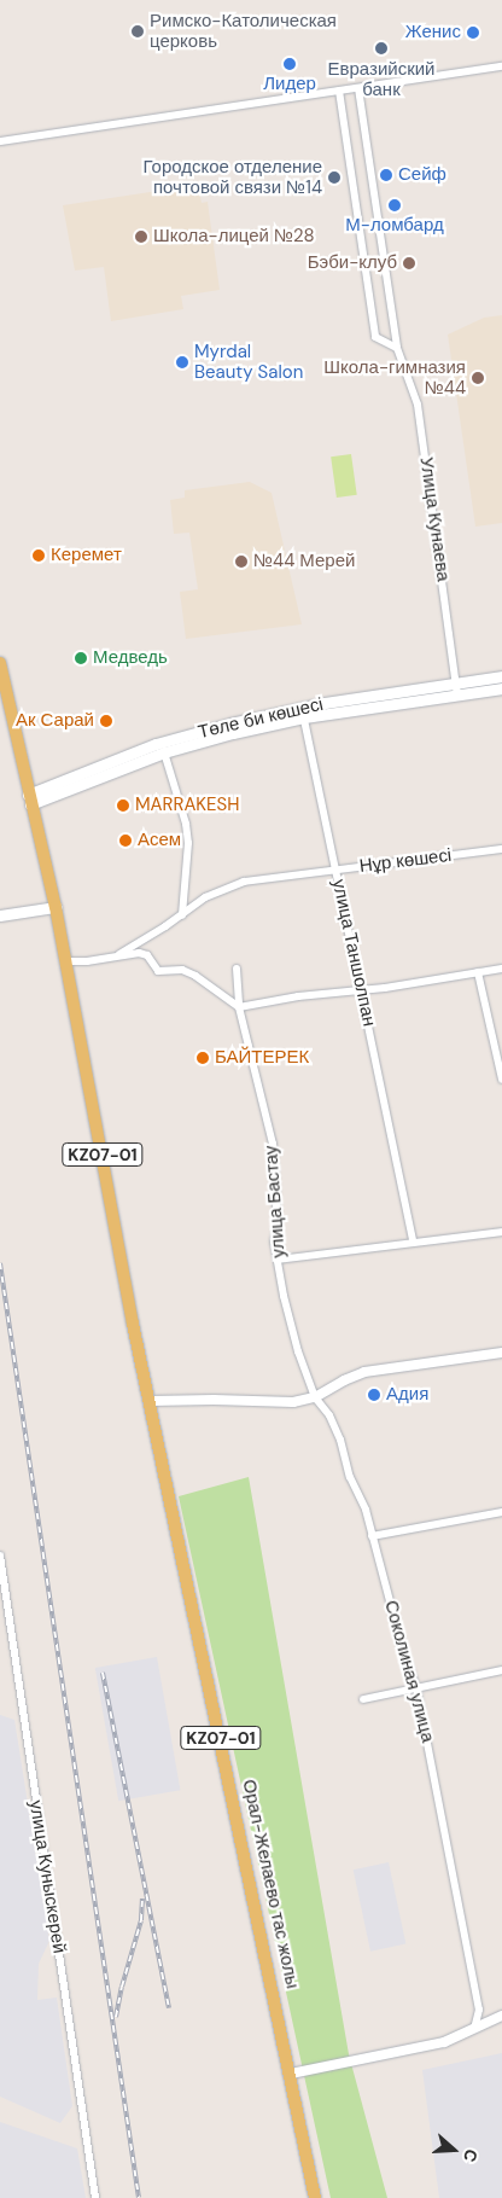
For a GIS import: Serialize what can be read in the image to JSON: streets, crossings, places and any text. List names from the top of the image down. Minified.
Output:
{"streets":{"main road":["Төле би көшесі","KZ07-01","Орал-Желаево тас жолы"],"street":["Улица Кунаева","Нұр көшесі","улица Таншолпан","улица Бастау","Соколиная улица","улица Куныскерей"]},"crossings":[["Улица Кунаева","Төле би көшесі"],["Төле би көшесі","улица Таншолпан"],["Төле би көшесі","KZ07-01"],["Нұр көшесі","улица Таншолпан"],["KZ07-01","Орал-Желаево тас жолы"],["улица Бастау","Соколиная улица"]],"places":["Римско-Католическая церковь","Женис","Евразийский банк","Лидер","Сейф","Городское отделение почтовой связи №14","М-ломбард","Школа-лицей №28","Бэби-клуб","Myrdal Beauty Salon","Школа-гимназия №44","Керемет","№44 Мерей","Медведь","Ак Сарай","MARRAKESH","Асем","БАЙТЕРЕК","Адия"],"north":"right"}
